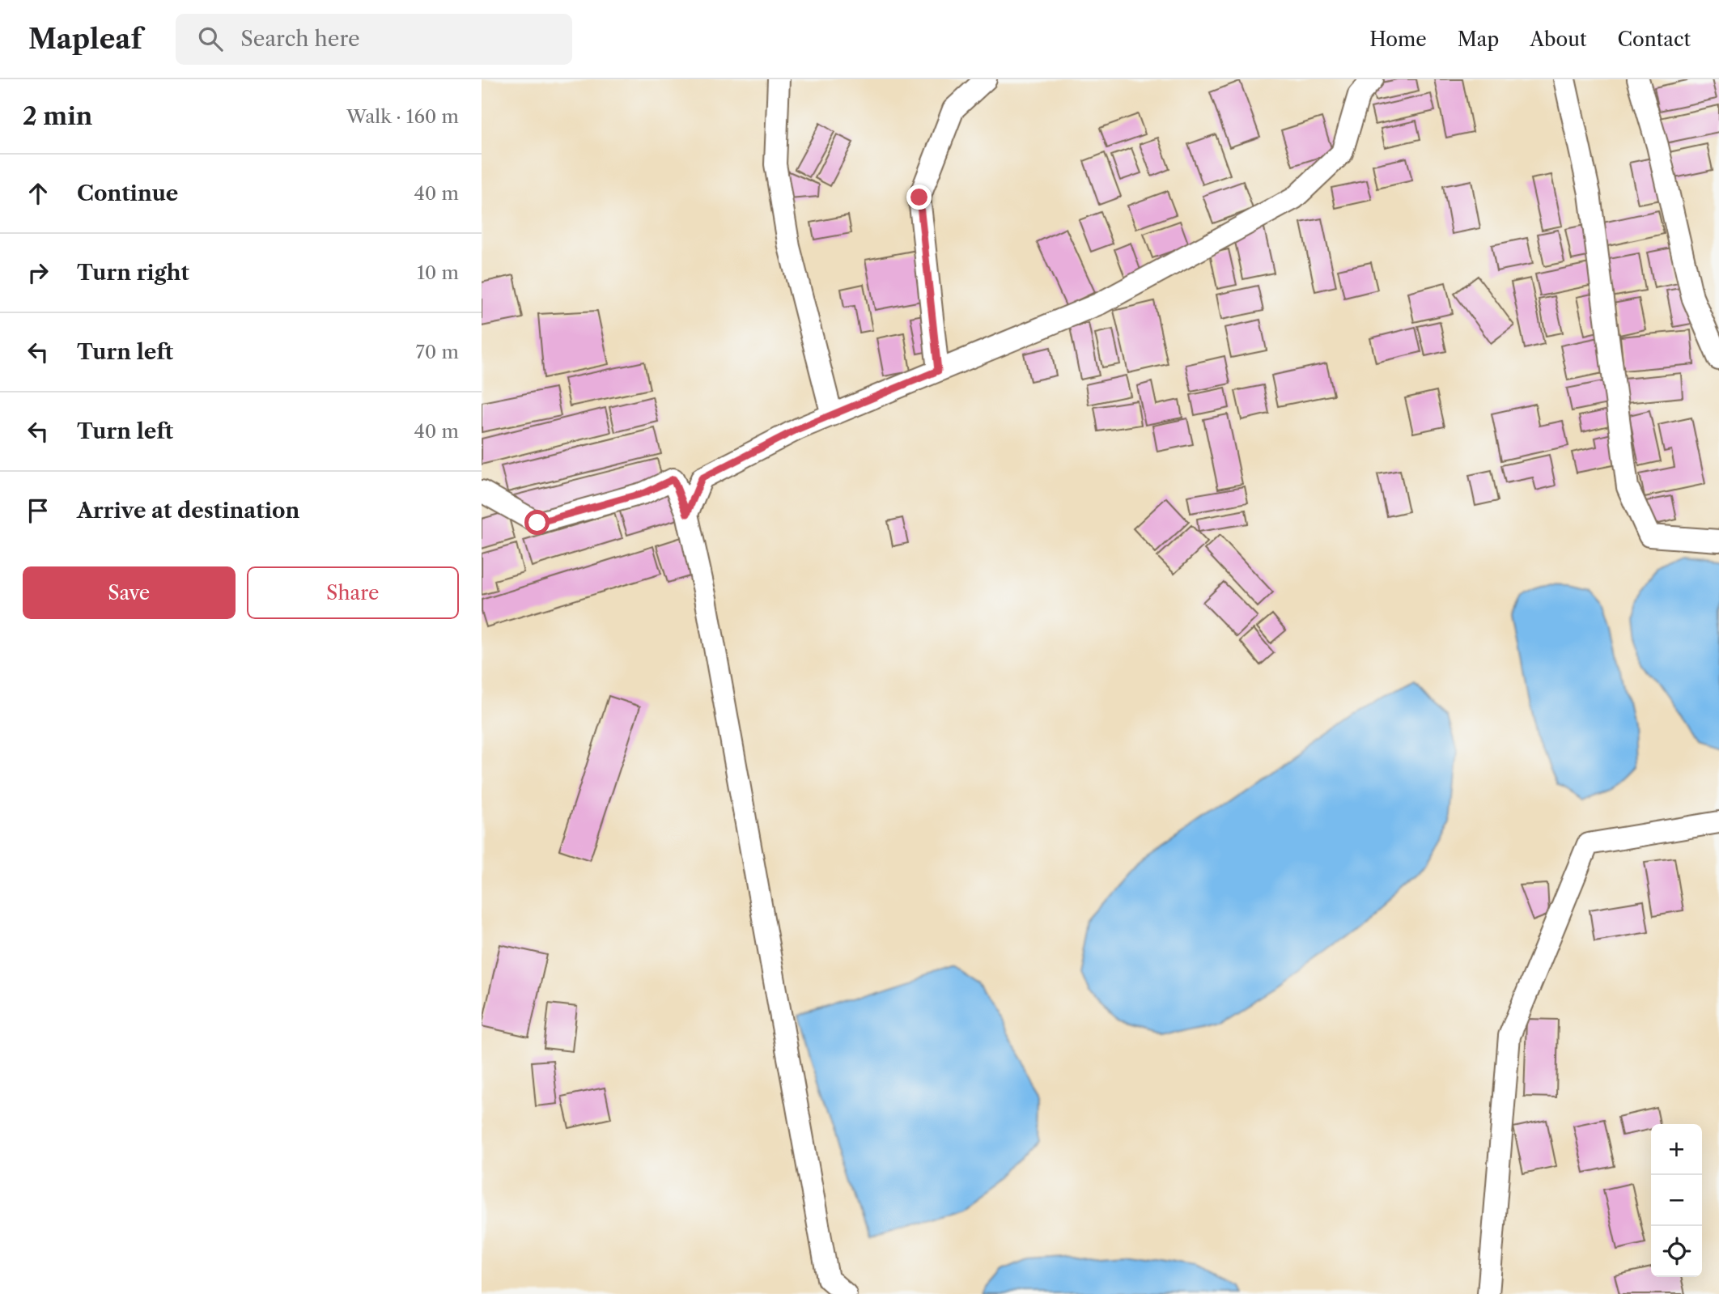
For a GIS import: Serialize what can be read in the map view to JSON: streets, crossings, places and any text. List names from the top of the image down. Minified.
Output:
{"page":{"header":"Mapleaf","search":"Search here","nav":["Home","Map","About","Contact"],"heading":["2 min","Walk · 160 m"],"list":[["Continue","40 m"],["Turn right","10 m"],["Turn left","70 m"],["Turn left","40 m"],"Arrive at destination"],"buttons":["Save","Share"],"map_buttons":["+","−"]}}
